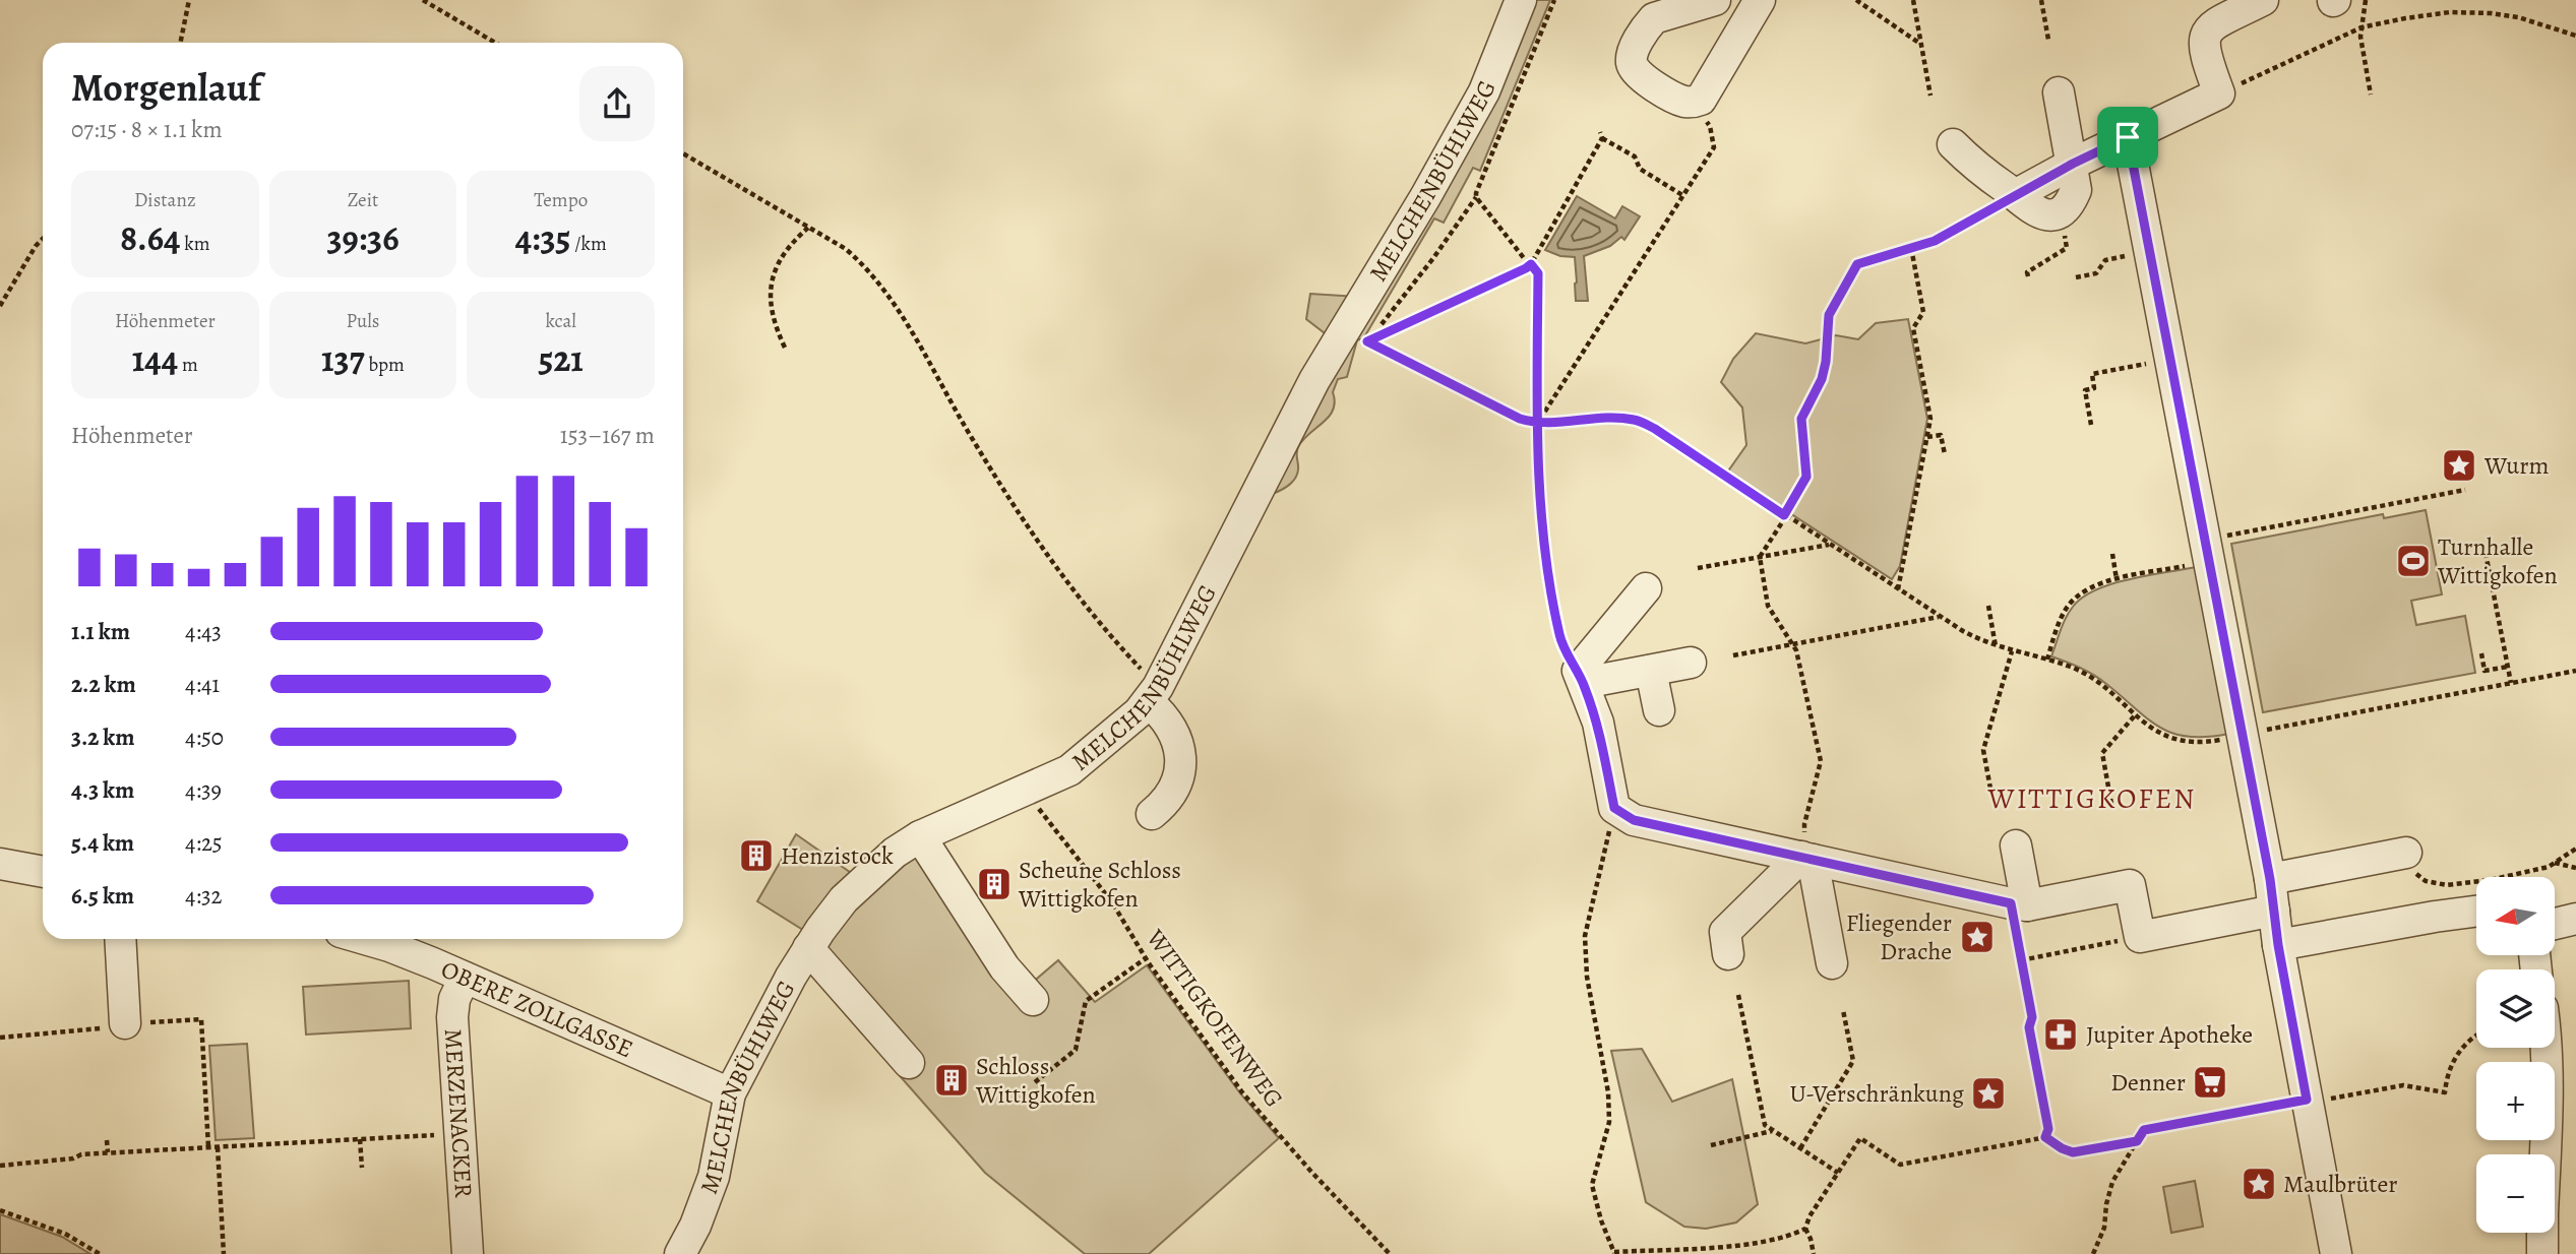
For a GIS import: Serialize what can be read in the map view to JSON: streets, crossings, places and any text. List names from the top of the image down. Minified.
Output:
{"streets":{"street":["MELCHENBÜHLWEG","OBERE ZOLLGASSE","MERZENACKER"],"path":["WITTIGKOFENWEG"]},"crossings":[["MELCHENBÜHLWEG","OBERE ZOLLGASSE"],["MELCHENBÜHLWEG","WITTIGKOFENWEG"],["OBERE ZOLLGASSE","MERZENACKER"]],"districts":["WITTIGKOFEN"],"places":{"place":["Wurm","Fliegender Drache","U-Verschränkung","Maulbrüter"],"sports":["Turnhalle Wittigkofen"],"building":["Henzistock","Scheune Schloss Wittigkofen","Schloss Wittigkofen"],"pharmacy":["Jupiter Apotheke"],"supermarket":["Denner"]},"north":"left","page":{"heading":["Morgenlauf","07:15 · 8 × 1.1 km"],"stats":[["Distanz","8.64 km"],["Zeit","39:36"],["Tempo","4:35 /km"],["Höhenmeter","144 m"],["Puls","137 bpm"],["kcal","521"]],"chart":["Höhenmeter","153–167 m"],"list":[{"name":"1.1 km","note":"4:43"},{"name":"2.2 km","note":"4:41"},{"name":"3.2 km","note":"4:50"},{"name":"4.3 km","note":"4:39"},{"name":"5.4 km","note":"4:25"},{"name":"6.5 km","note":"4:32"}],"map_buttons":["+","−"]}}
